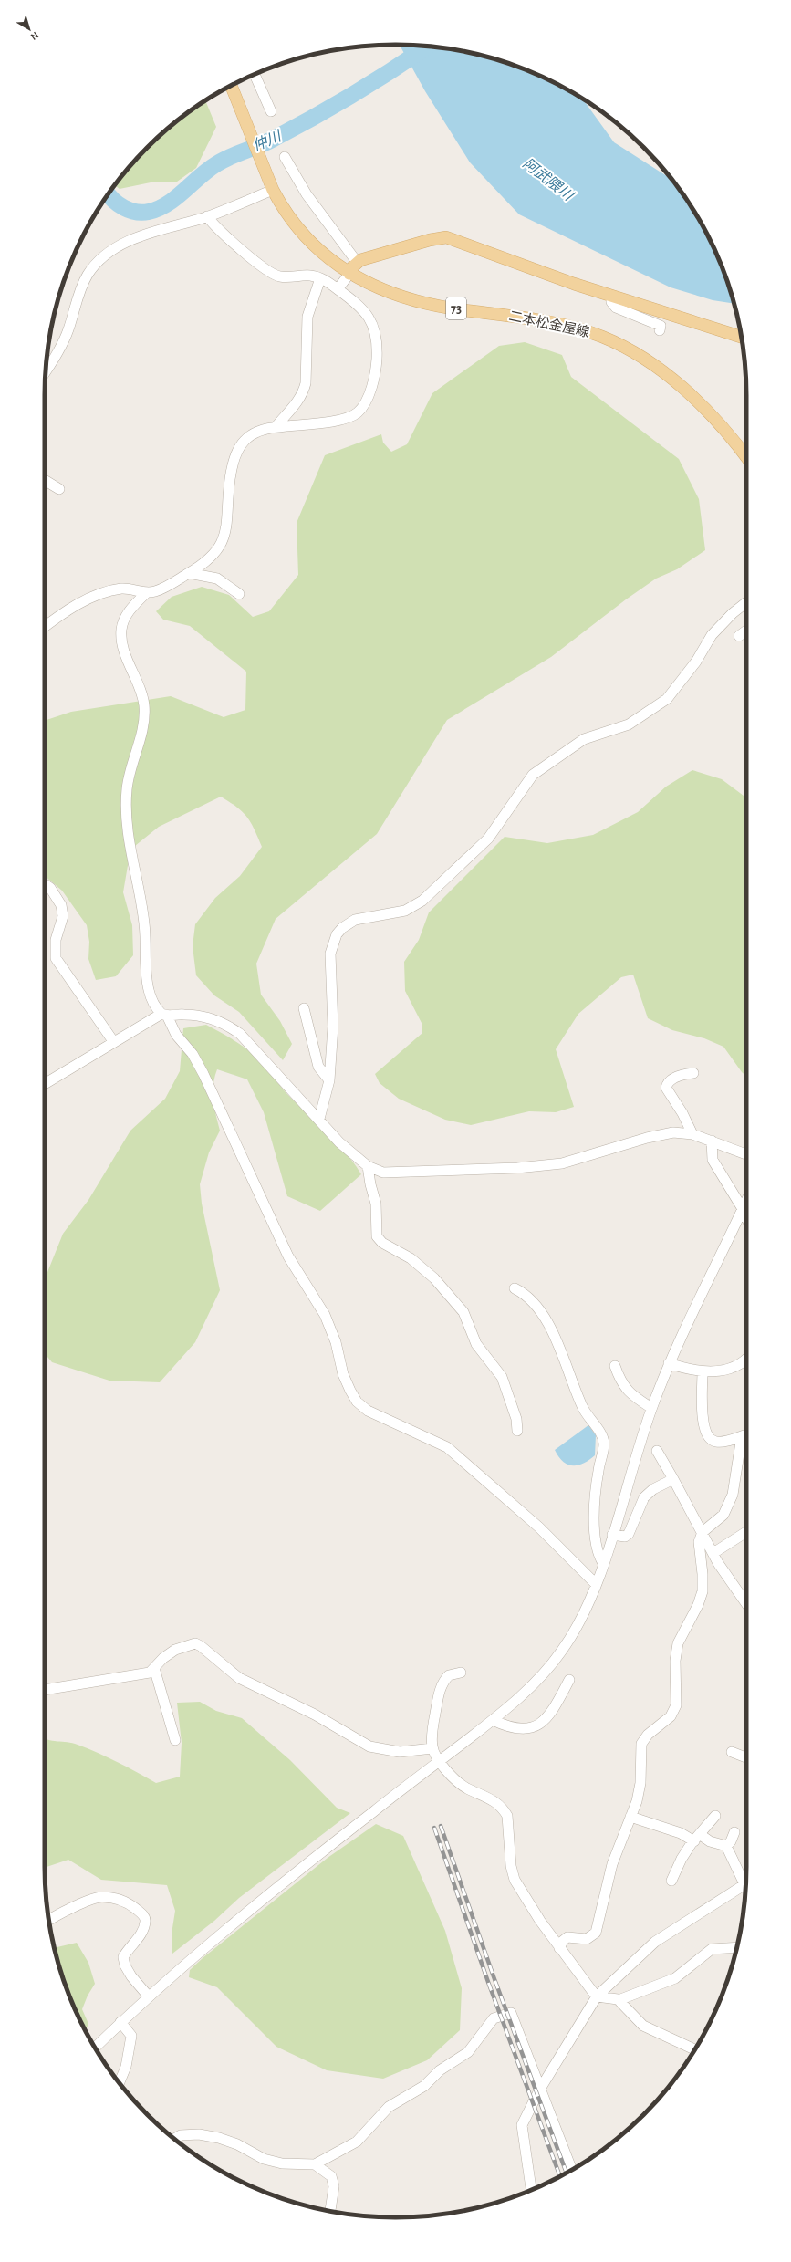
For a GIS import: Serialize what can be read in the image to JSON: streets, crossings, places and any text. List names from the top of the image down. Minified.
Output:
{"streets":{"main road":["73","二本松金屋線"]},"water":["仲川","阿武隈川"],"north":"bottom right"}
